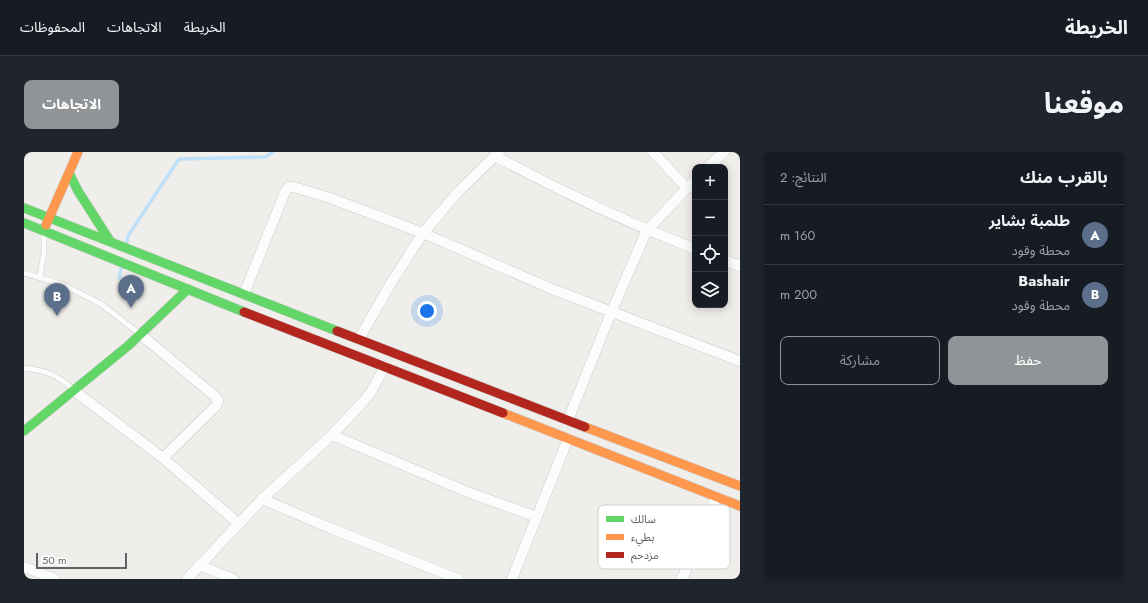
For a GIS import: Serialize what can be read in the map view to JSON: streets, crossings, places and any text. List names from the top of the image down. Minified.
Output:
{"legend":["سالك","بطيء","مزدحم"],"scale_bar":"50 m","page":{"header":"الخريطة","nav":["الخريطة","الاتجاهات","المحفوظات"],"title":"موقعنا","buttons":["الاتجاهات",["حفظ","مشاركة"]],"heading":["بالقرب منك","النتائج: 2"],"map_buttons":["+","−"],"list":[{"mark":"A","name":"طلمبة بشاير","note":"محطة وقود","value":"160 m"},{"mark":"B","name":"Bashair","note":"محطة وقود","value":"200 m"}],"pins":["A","B"],"scale":"50 m"}}
